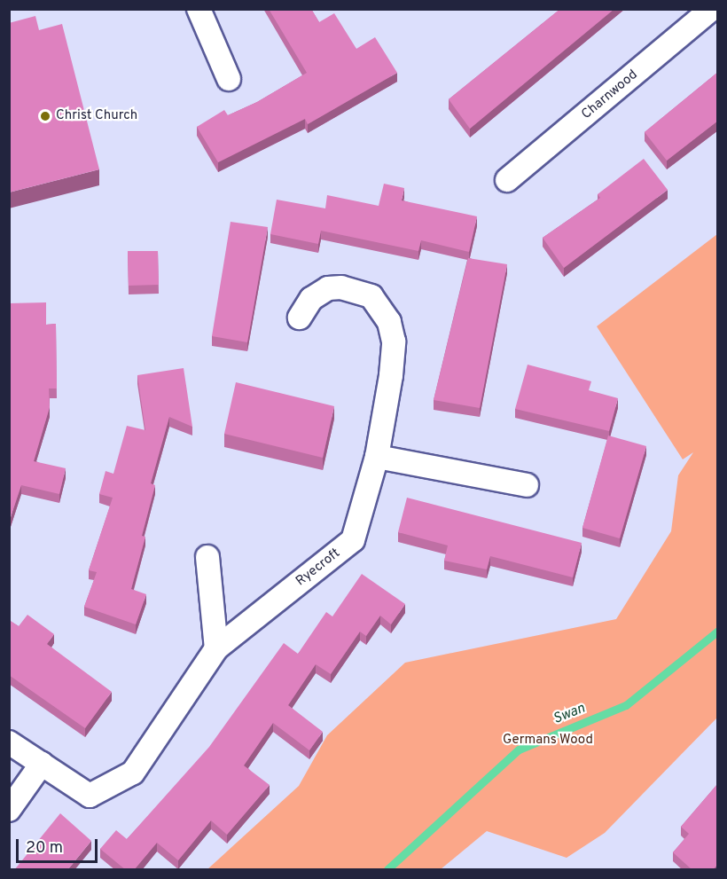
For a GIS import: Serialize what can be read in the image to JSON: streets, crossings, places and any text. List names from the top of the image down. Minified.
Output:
{"streets":{"street":["Charnwood","Ryecroft"]},"water":["Swan"],"parks":["Germans Wood"],"places":["Christ Church"],"scale_bar":"20 m"}
